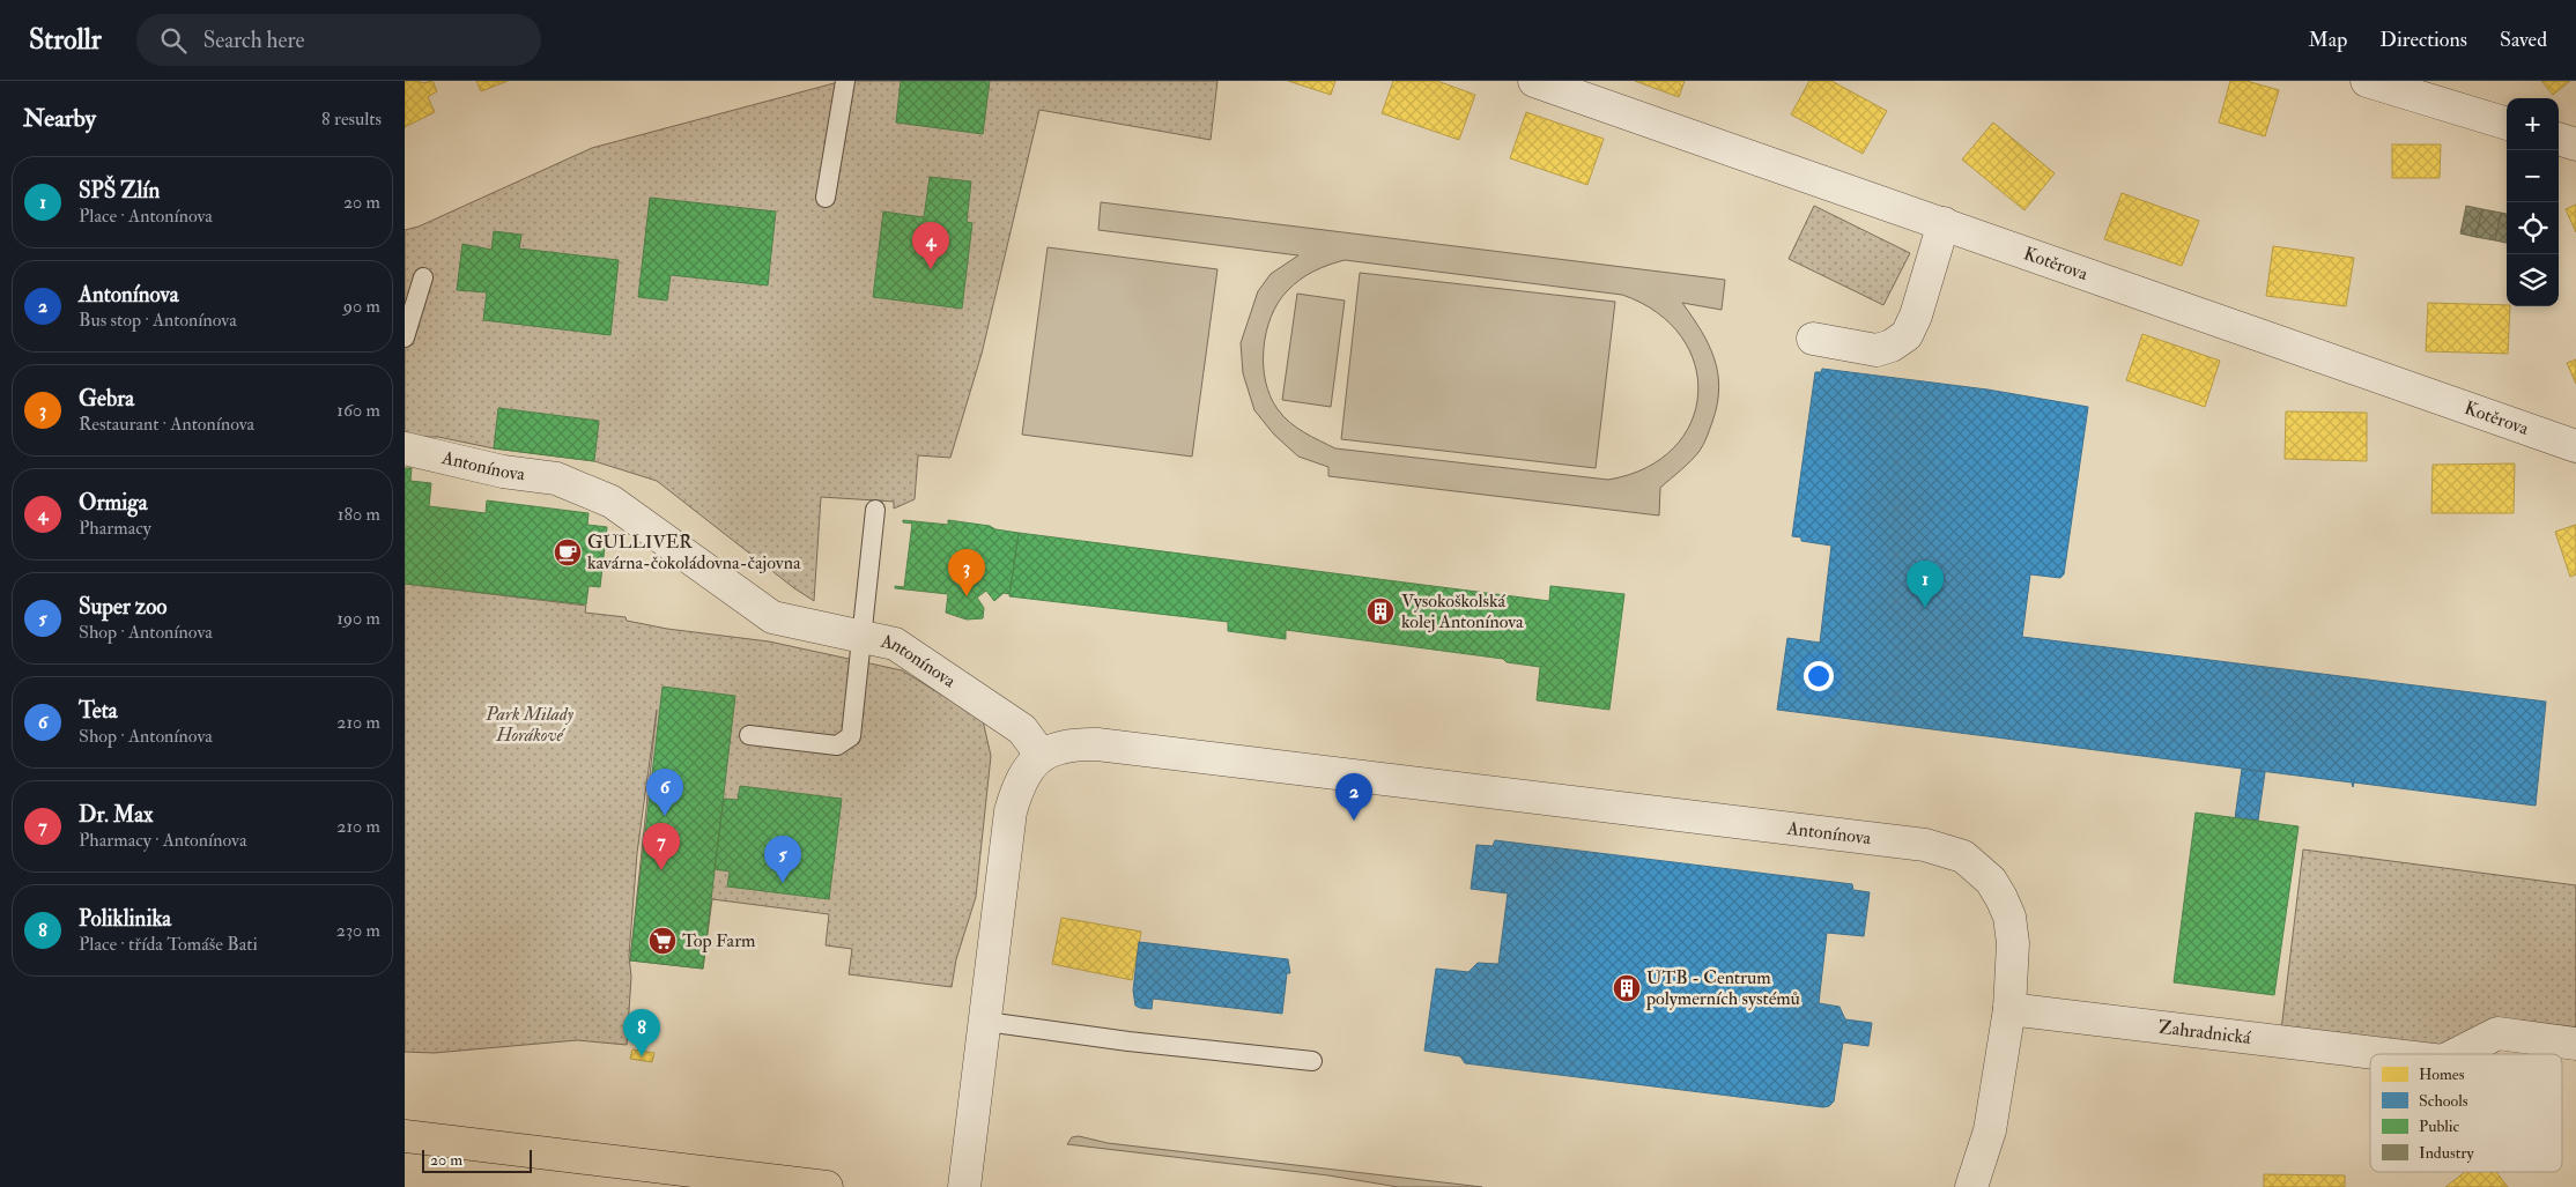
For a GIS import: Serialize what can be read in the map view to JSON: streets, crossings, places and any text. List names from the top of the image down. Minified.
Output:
{"streets":{"street":["Kotěrova","Antonínova","Zahradnická"]},"crossings":[["Antonínova","Zahradnická"]],"parks":["Park Milady Horákové"],"places":{"cafe":["GULLIVER kavárna-čokoládovna-čajovna"],"building":["Vysokoškolská kolej Antonínova","UTB - Centrum polymerních systémů"],"supermarket":["Top Farm"]},"legend":["Homes","Schools","Public","Industry"],"scale_bar":"20 m","page":{"header":"Strollr","search":"Search here","nav":["Map","Directions","Saved"],"heading":["Nearby","8 results"],"map_buttons":["+","−"],"list":[{"mark":"1","name":"SPŠ Zlín","note":"Place · Antonínova","value":"20 m"},{"mark":"2","name":"Antonínova","note":"Bus stop · Antonínova","value":"90 m"},{"mark":"3","name":"Gebra","note":"Restaurant · Antonínova","value":"160 m"},{"mark":"4","name":"Ormiga","note":"Pharmacy","value":"180 m"},{"mark":"5","name":"Super zoo","note":"Shop · Antonínova","value":"190 m"},{"mark":"6","name":"Teta","note":"Shop · Antonínova","value":"210 m"},{"mark":"7","name":"Dr. Max","note":"Pharmacy · Antonínova","value":"210 m"},{"mark":"8","name":"Poliklinika","note":"Place · třída Tomáše Bati","value":"230 m"}],"pins":["4","3","1","6","2","7","5","8"],"scale":"20 m"}}
